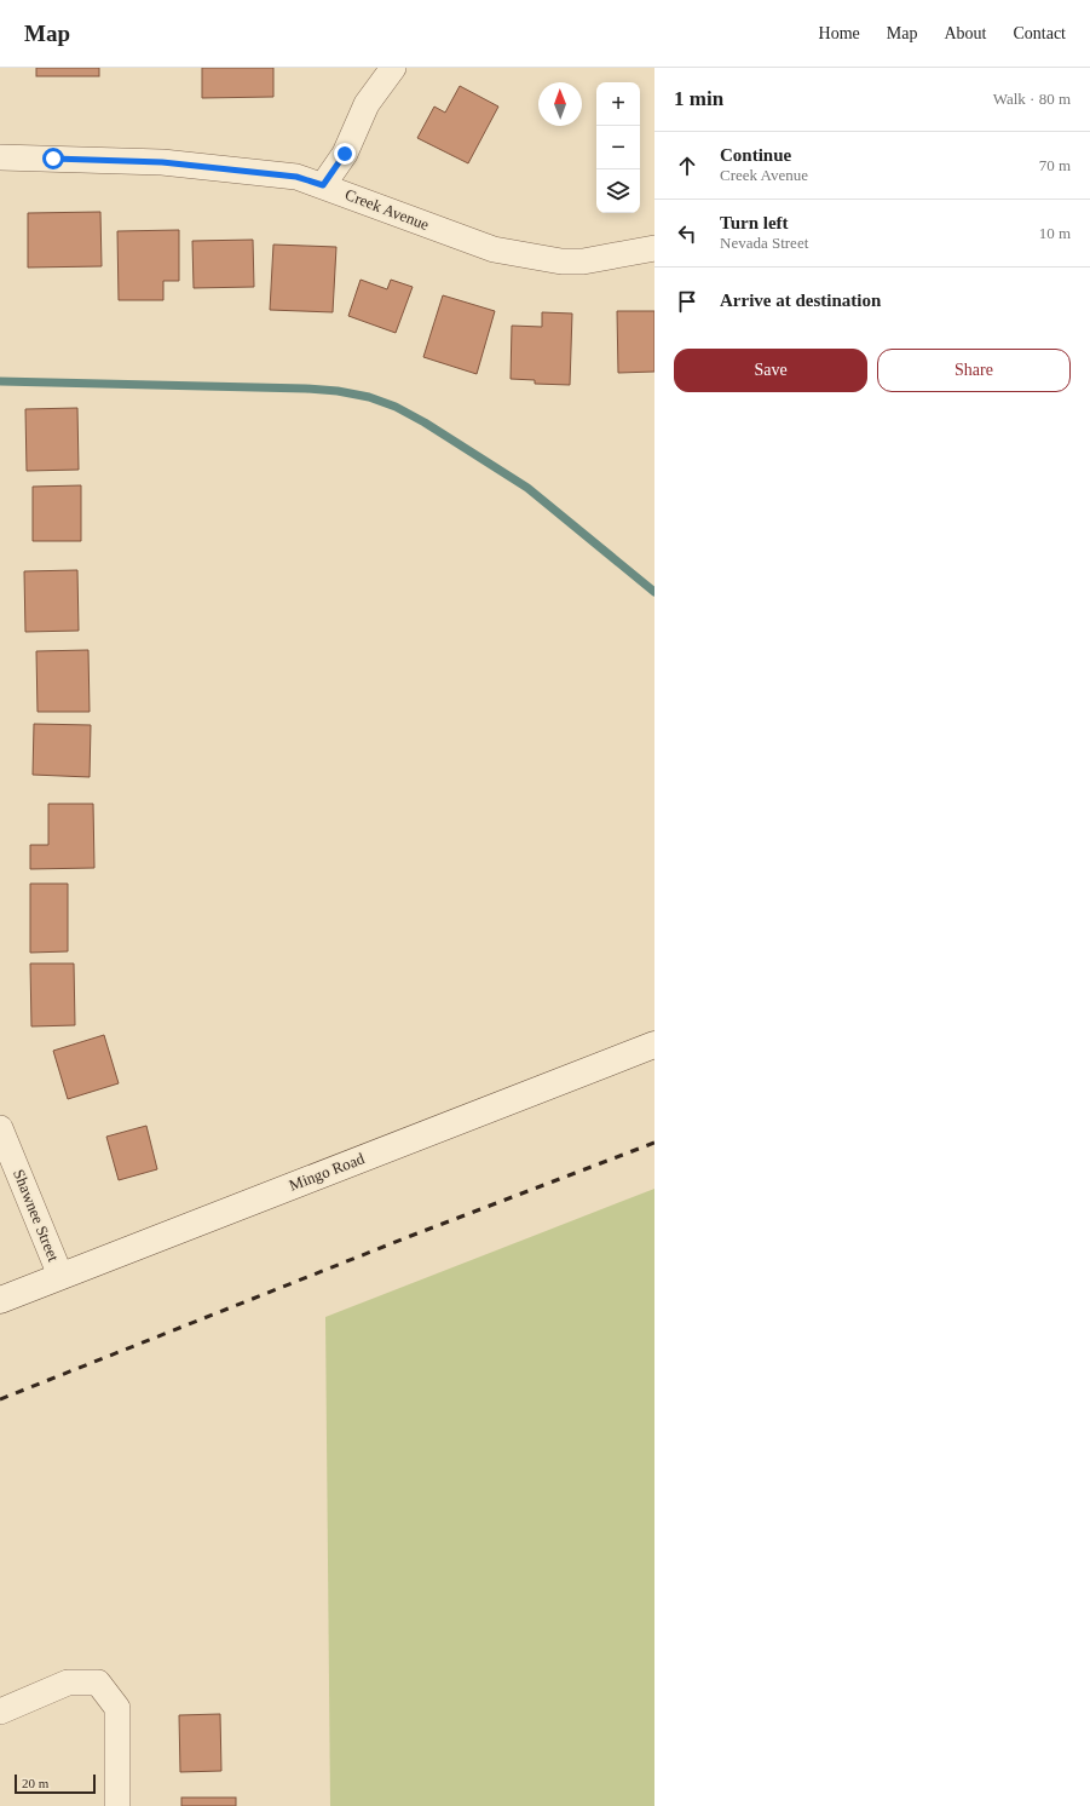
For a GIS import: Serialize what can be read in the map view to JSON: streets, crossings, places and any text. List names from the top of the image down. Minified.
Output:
{"streets":{"street":["Creek Avenue","Mingo Road","Shawnee Street"]},"crossings":[["Mingo Road","Shawnee Street"]],"scale_bar":"20 m","north":"top","page":{"header":"Map","nav":["Home","Map","About","Contact"],"heading":["1 min","Walk · 80 m"],"map_buttons":["+","−"],"list":[["Continue","Creek Avenue","70 m"],["Turn left","Nevada Street","10 m"],"Arrive at destination"],"buttons":["Save","Share"],"scale":"20 m"}}
